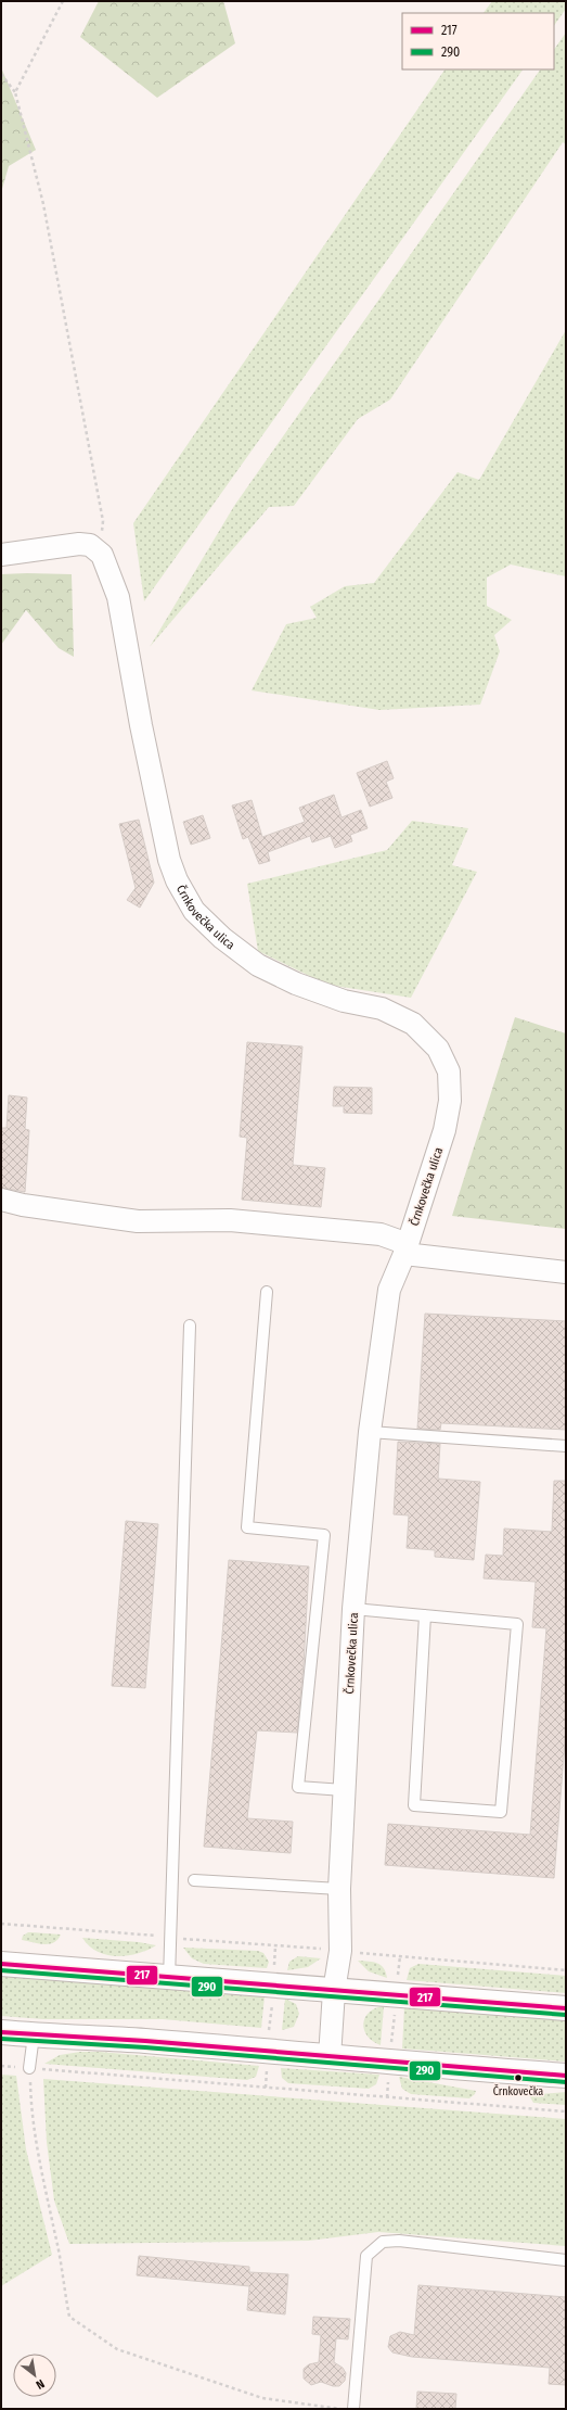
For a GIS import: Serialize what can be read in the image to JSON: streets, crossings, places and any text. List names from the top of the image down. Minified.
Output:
{"streets":{"street":["Črnkovečka ulica"]},"places":["Črnkovečka"],"lines":["transit line 217","transit line 290"],"legend":["217","290"],"north":"bottom right"}
